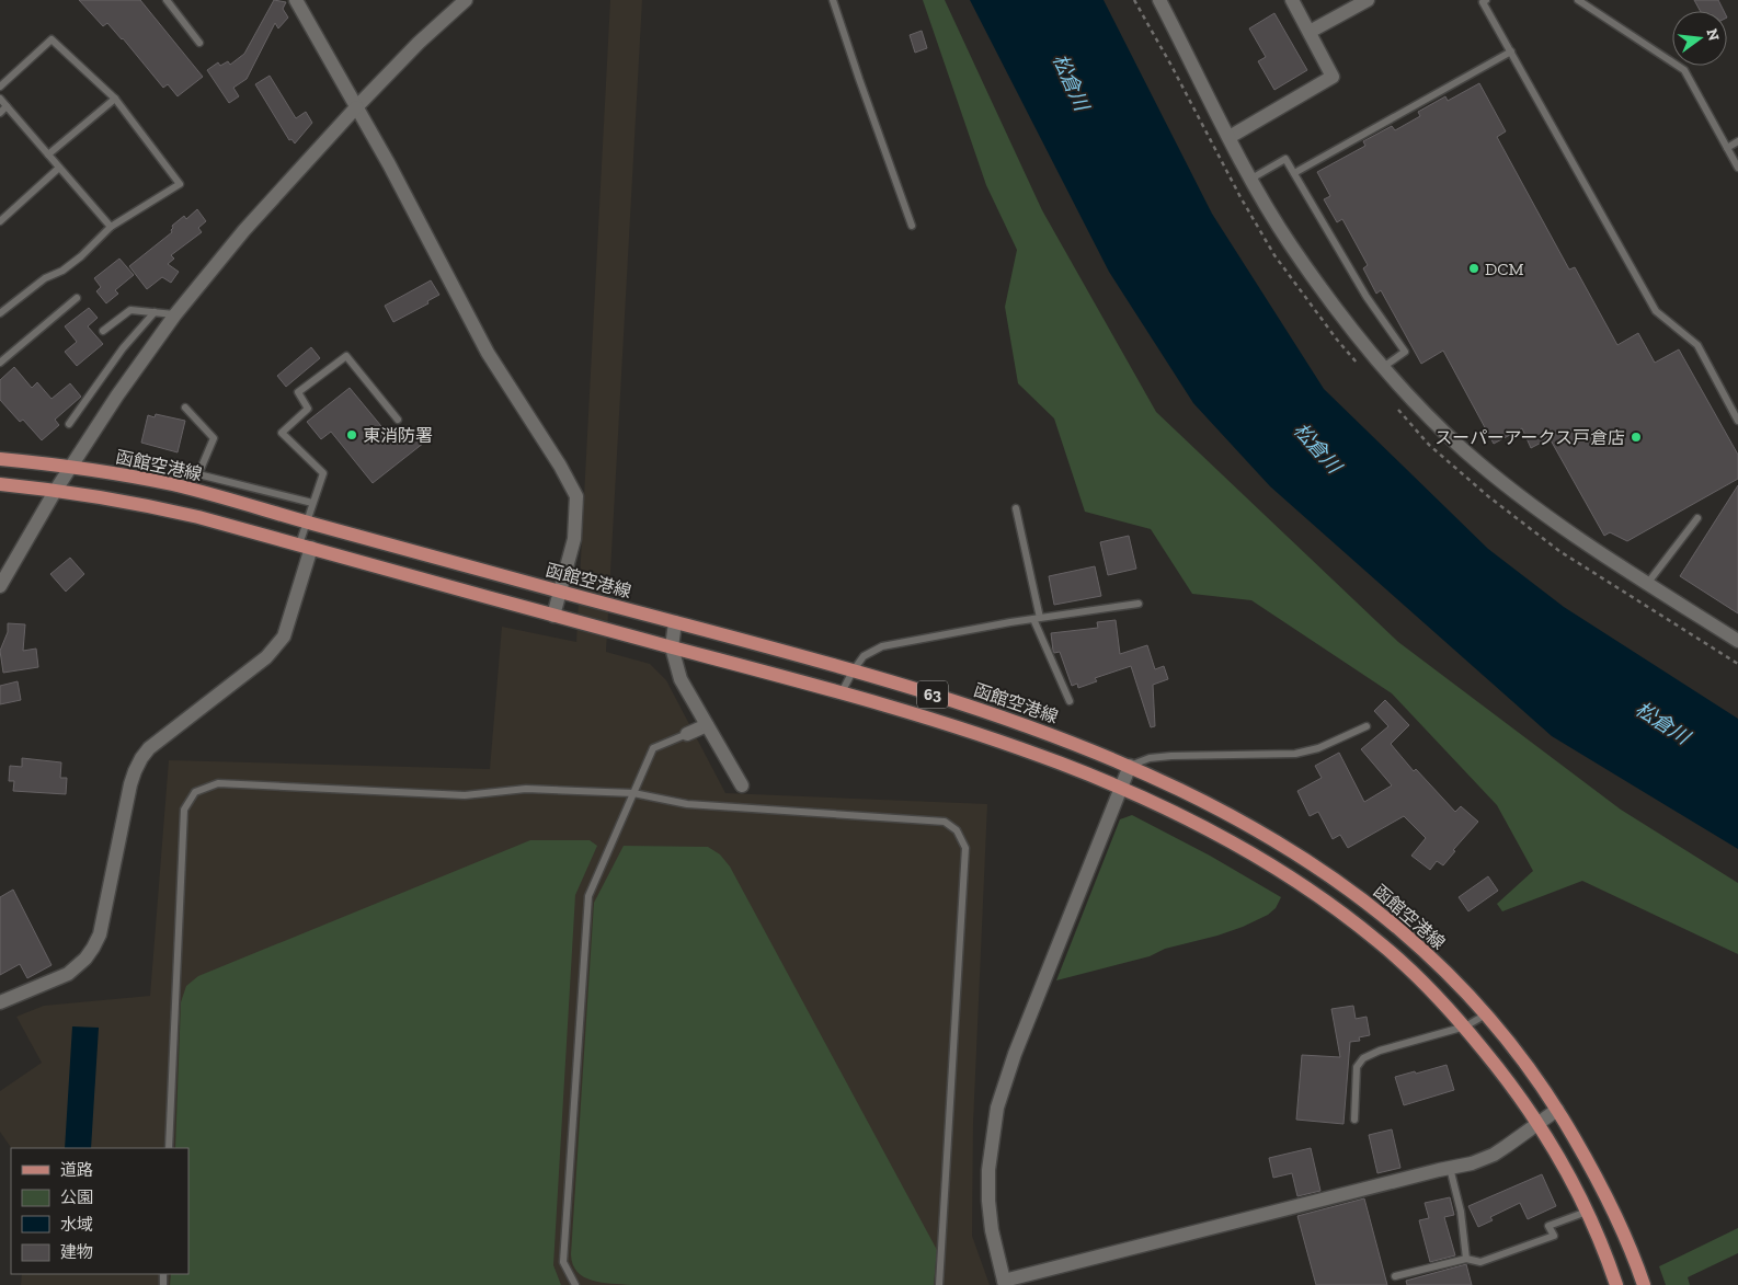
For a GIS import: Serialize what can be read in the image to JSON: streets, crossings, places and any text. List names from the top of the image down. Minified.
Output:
{"streets":{"main road":["函館空港線","63"]},"water":["松倉川"],"places":["DCM","東消防署","スーパーアークス戸倉店"],"legend":["道路","公園","水域","建物"],"north":"right"}
